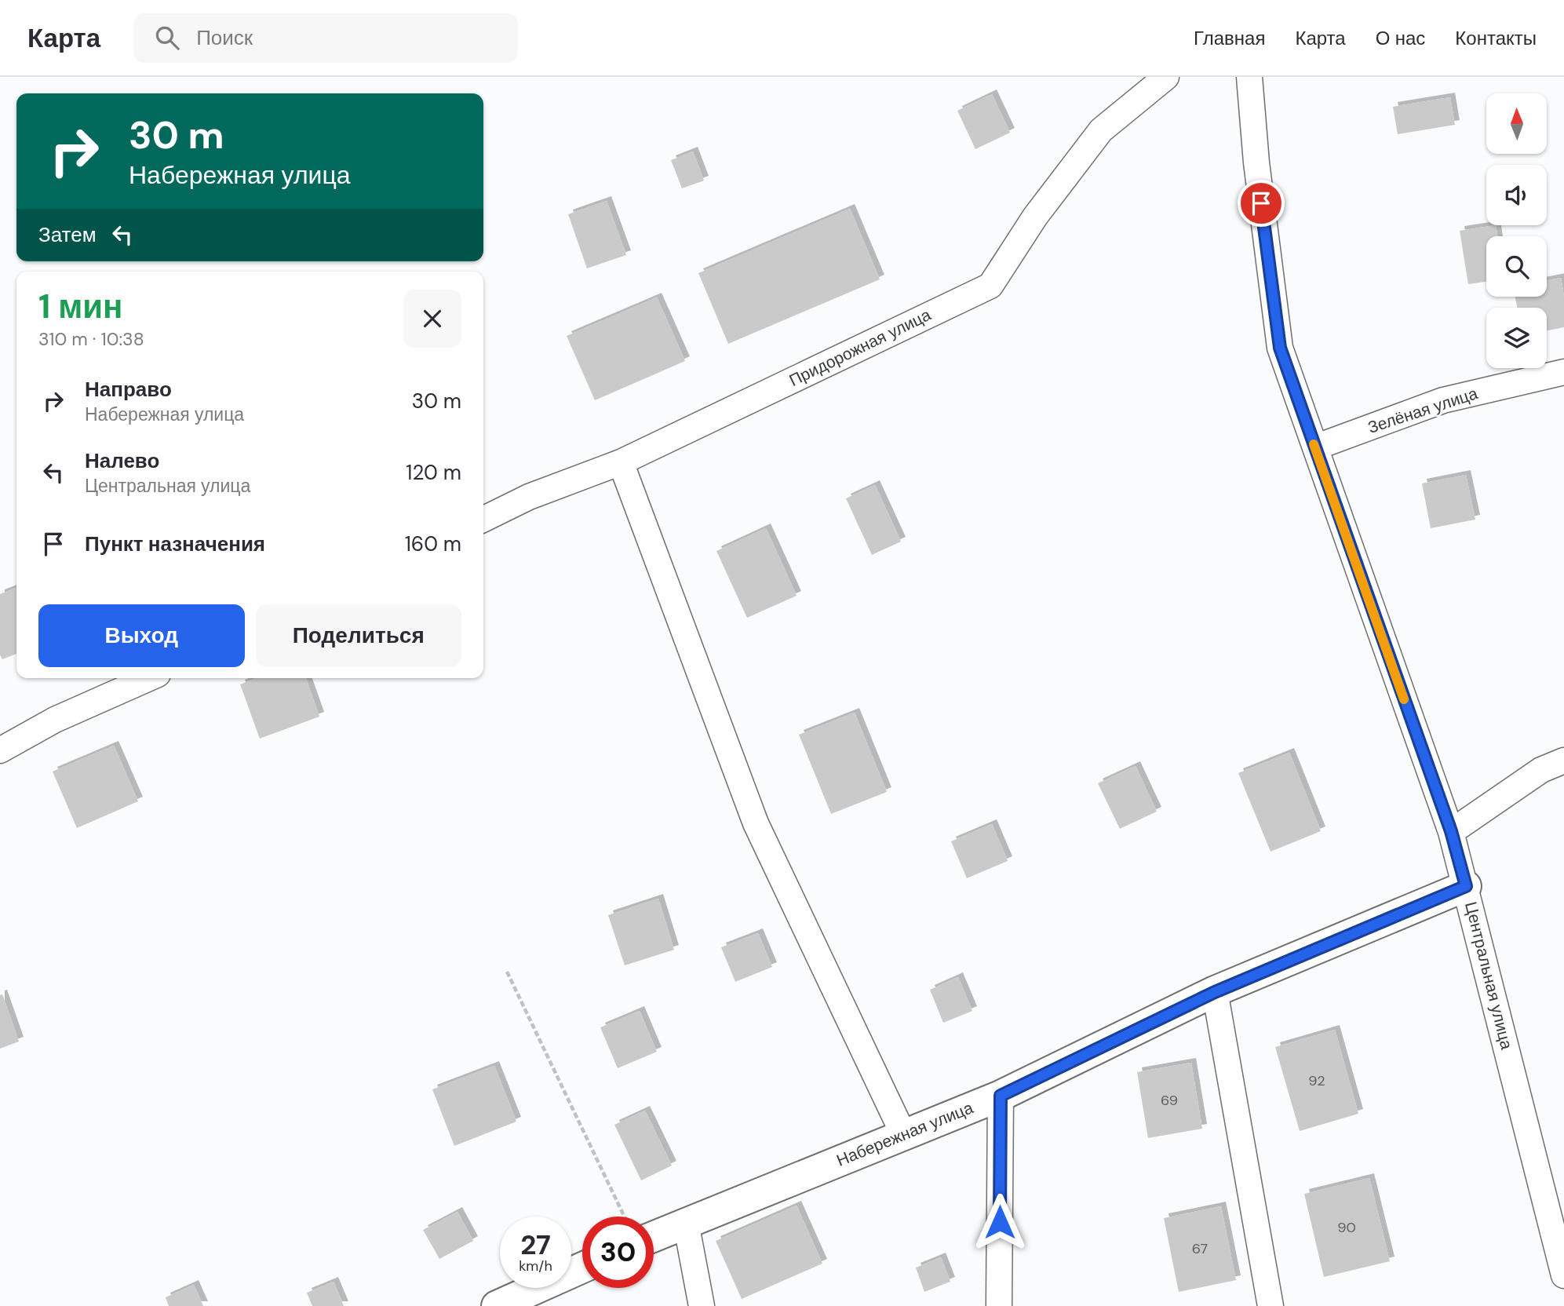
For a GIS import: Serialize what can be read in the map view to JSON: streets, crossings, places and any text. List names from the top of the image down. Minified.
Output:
{"streets":{"street":["Придорожная улица","Зелёная улица","Центральная улица","Набережная улица"]},"crossings":[["Зелёная улица","Центральная улица"],["Центральная улица","Набережная улица"]],"house_numbers":["92","69","90","67"],"north":"top","page":{"header":"Карта","search":"Поиск","nav":["Главная","Карта","О нас","Контакты"],"turn":["30 m","Набережная улица"],"then":"Затем","heading":["1 мин","310 m · 10:38"],"list":[{"name":"Направо","note":"Набережная улица","value":"30 m"},{"name":"Налево","note":"Центральная улица","value":"120 m"},{"name":"Пункт назначения","value":"160 m"}],"buttons":["Выход","Поделиться"],"speed":"27 km/h","limit":"30"}}
